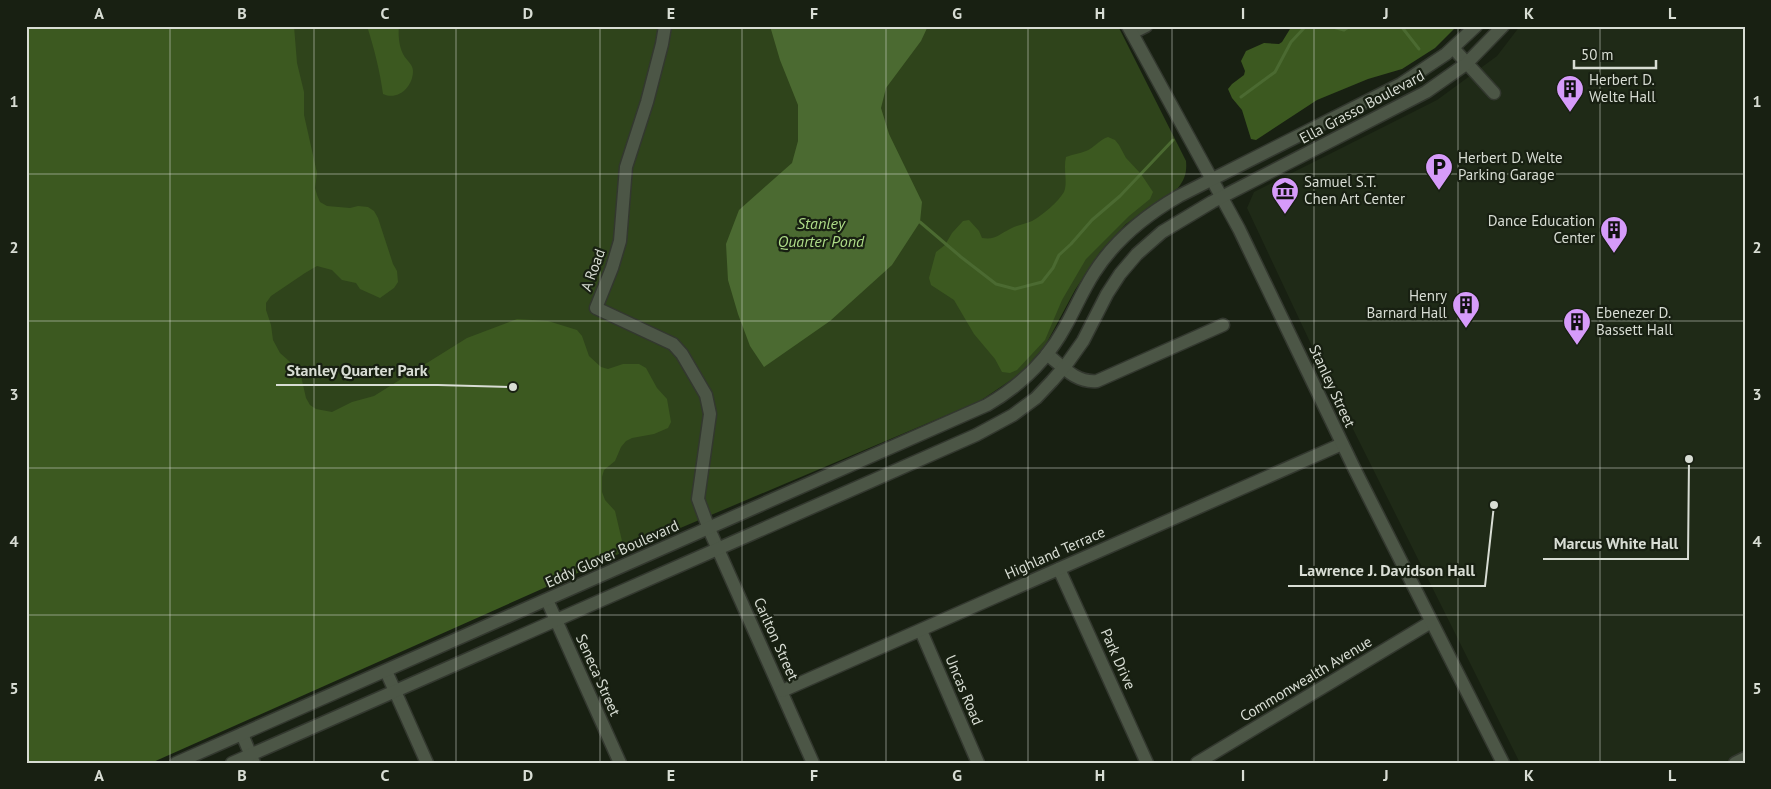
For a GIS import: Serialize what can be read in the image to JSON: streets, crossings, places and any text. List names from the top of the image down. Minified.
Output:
{"streets":{"street":["Ella Grasso Boulevard","A Road","Stanley Street","Highland Terrace","Eddy Glover Boulevard","Carlton Street","Park Drive","Seneca Street","Commonwealth Avenue","Uncas Road"]},"crossings":[["Ella Grasso Boulevard","Stanley Street"],["Ella Grasso Boulevard","Eddy Glover Boulevard"],["A Road","Eddy Glover Boulevard"],["A Road","Carlton Street"],["Stanley Street","Highland Terrace"],["Stanley Street","Eddy Glover Boulevard"],["Stanley Street","Commonwealth Avenue"],["Highland Terrace","Carlton Street"],["Highland Terrace","Park Drive"],["Highland Terrace","Uncas Road"],["Eddy Glover Boulevard","Carlton Street"],["Eddy Glover Boulevard","Seneca Street"]],"water":["Stanley Quarter Pond"],"places":{"building":["Herbert D. Welte Hall","Dance Education Center","Henry Barnard Hall","Ebenezer D. Bassett Hall"],"parking":["Herbert D. Welte Parking Garage"],"museum":["Samuel S.T. Chen Art Center"],"other":["Stanley Quarter Park","Marcus White Hall","Lawrence J. Davidson Hall"]},"scale_bar":"50 m","grid":{"columns":["A","B","C","D","E","F","G","H","I","J","K","L"],"rows":["1","2","3","4","5"]}}
